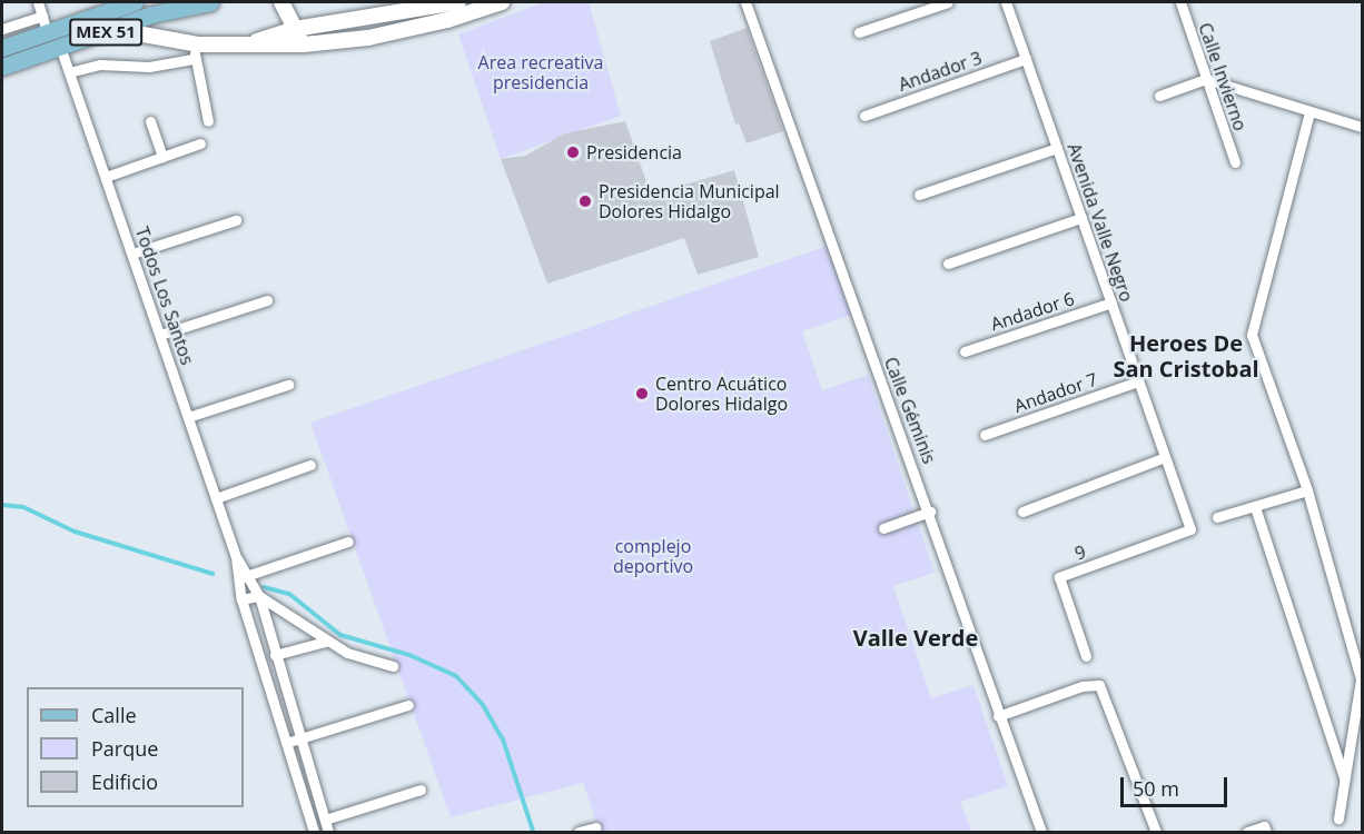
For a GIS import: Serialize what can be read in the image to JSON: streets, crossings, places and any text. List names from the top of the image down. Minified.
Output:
{"streets":{"main road":["MEX 51"],"street":["Andador 3","Calle Invierno","Avenida Valle Negro","Todos Los Santos","Andador 6","Andador 7","Calle Géminis","9"]},"crossings":[["MEX 51","Todos Los Santos"],["Andador 3","Avenida Valle Negro"],["Avenida Valle Negro","Andador 6"],["Avenida Valle Negro","Andador 7"],["Avenida Valle Negro","9"]],"districts":["Heroes De San Cristobal","Valle Verde"],"parks":["Area recreativa presidencia","complejo deportivo"],"places":["Presidencia","Presidencia Municipal Dolores Hidalgo","Centro Acuático Dolores Hidalgo"],"legend":["Calle","Parque","Edificio"],"scale_bar":"50 m"}
